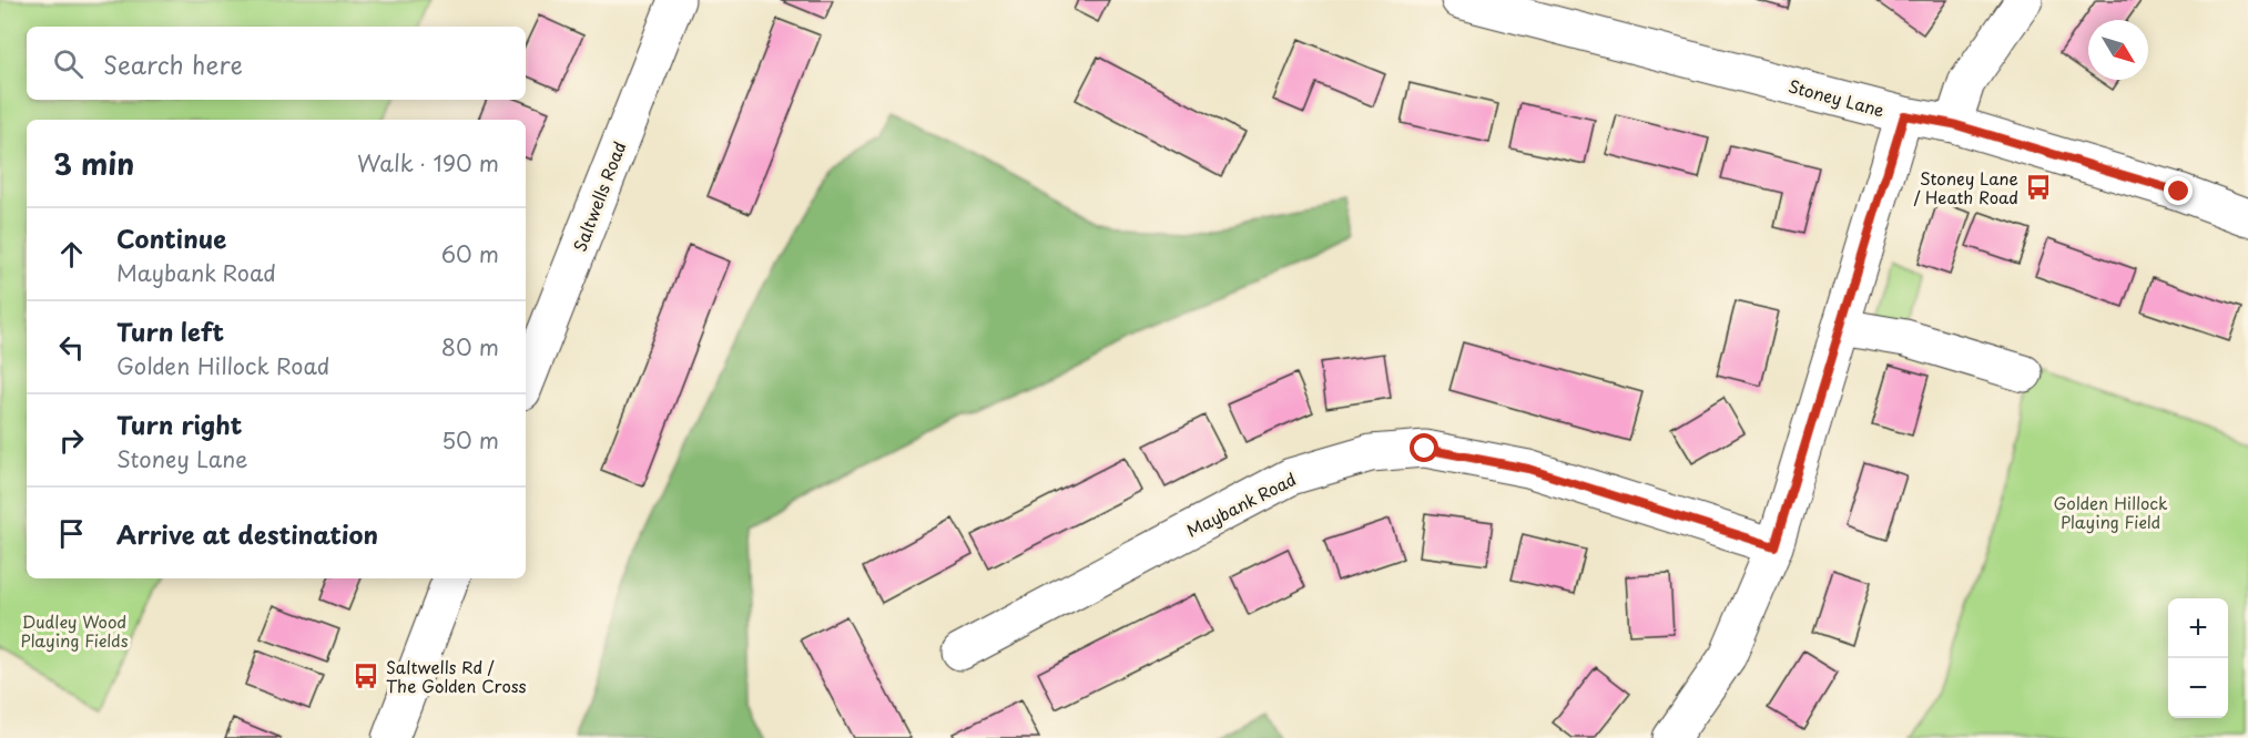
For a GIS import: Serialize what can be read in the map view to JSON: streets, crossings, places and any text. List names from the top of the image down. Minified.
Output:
{"streets":{"street":["Stoney Lane","Saltwells Road","Maybank Road"]},"parks":["Golden Hillock Playing Field","Dudley Wood Playing Fields"],"places":{"bus stop":["Stoney Lane / Heath Road","Saltwells Rd / The Golden Cross"]},"north":"bottom right","page":{"search":"Search here","heading":["3 min","Walk · 190 m"],"list":[["Continue","Maybank Road","60 m"],["Turn left","Golden Hillock Road","80 m"],["Turn right","Stoney Lane","50 m"],"Arrive at destination"],"map_buttons":["+","−"]}}
